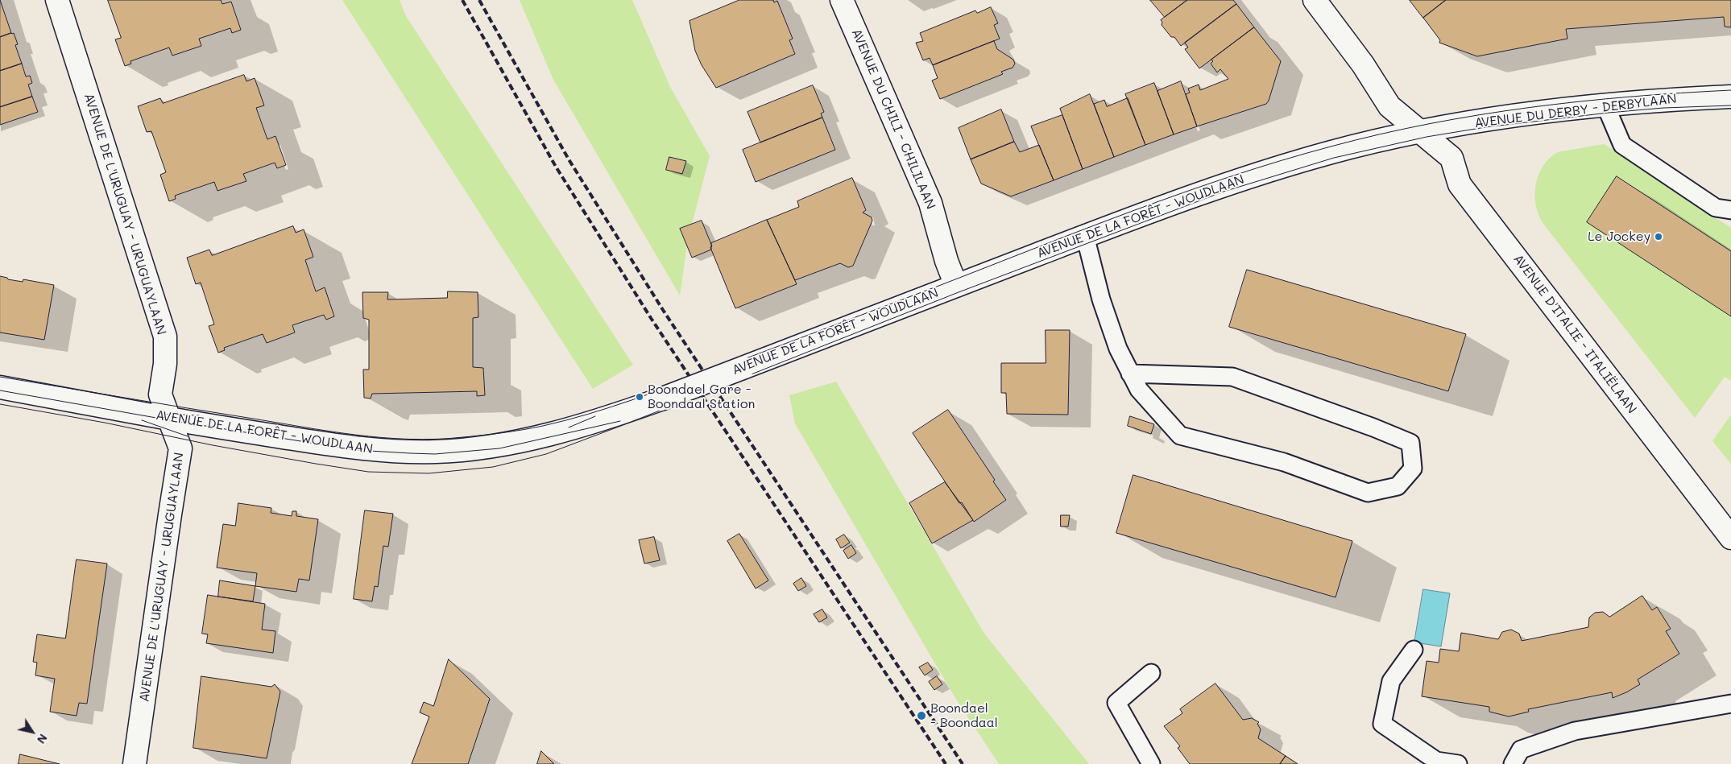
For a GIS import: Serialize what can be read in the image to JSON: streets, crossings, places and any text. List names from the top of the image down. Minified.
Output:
{"streets":{"street":["AVENUE DU DERBY - DERBYLAAN","AVENUE DU CHILI - CHILILAAN","AVENUE DE L'URUGUAY - URUGUAYLAAN","AVENUE DE LA FORÊT - WOUDLAAN","AVENUE D'ITALIE - ITALIËLAAN"]},"crossings":[["AVENUE DU DERBY - DERBYLAAN","AVENUE DE LA FORÊT - WOUDLAAN"],["AVENUE DU DERBY - DERBYLAAN","AVENUE D'ITALIE - ITALIËLAAN"],["AVENUE DU CHILI - CHILILAAN","AVENUE DE LA FORÊT - WOUDLAAN"],["AVENUE DE L'URUGUAY - URUGUAYLAAN","AVENUE DE LA FORÊT - WOUDLAAN"],["AVENUE DE LA FORÊT - WOUDLAAN","AVENUE D'ITALIE - ITALIËLAAN"]],"places":["Le Jockey","Boondael Gare - Boondaal Station","Boondael - Boondaal"],"north":"bottom right"}
